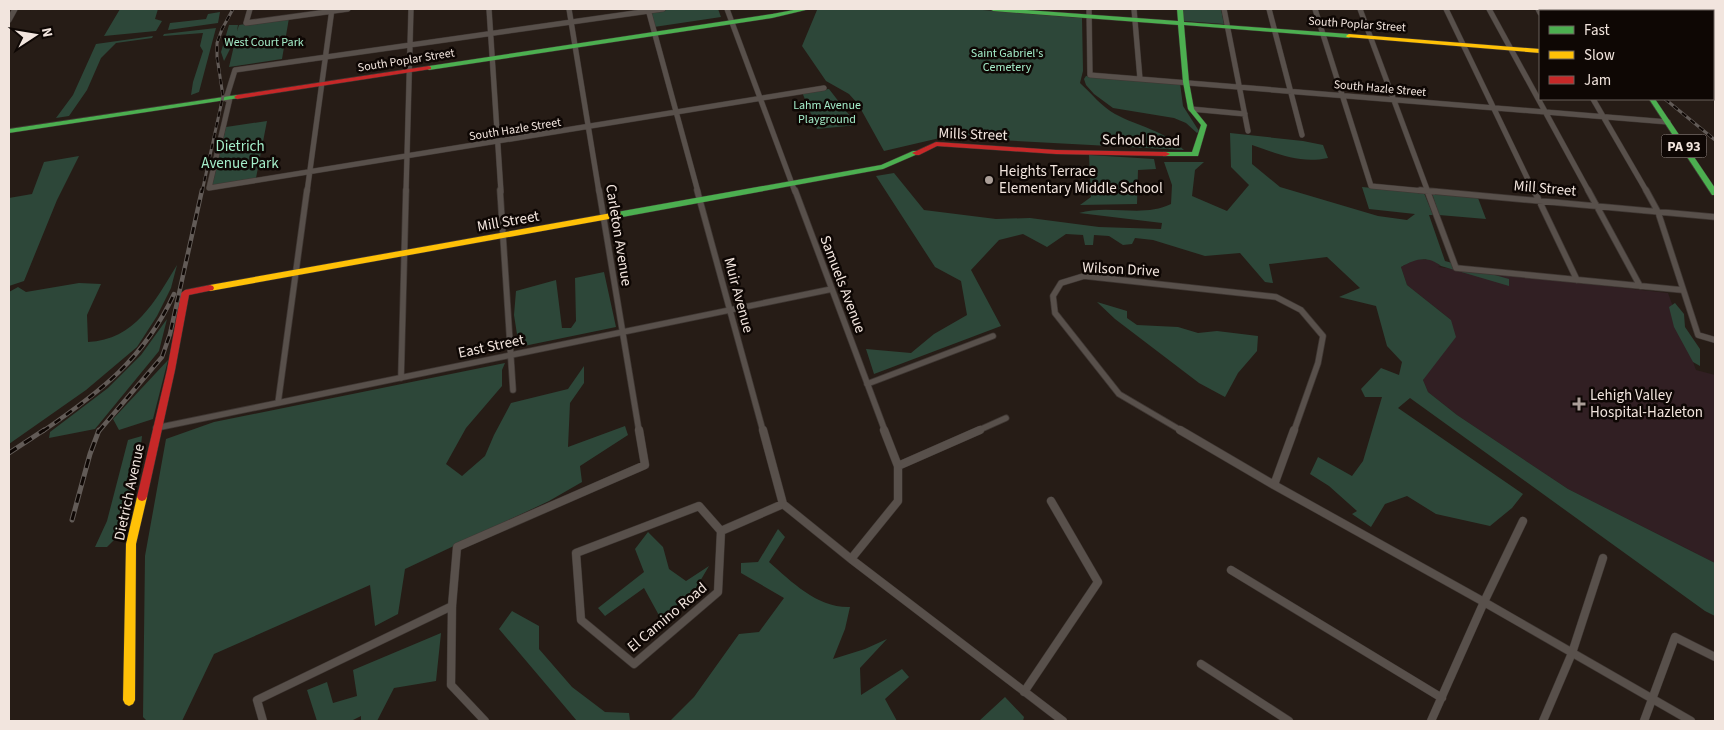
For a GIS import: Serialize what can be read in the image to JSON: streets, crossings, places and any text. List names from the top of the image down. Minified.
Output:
{"streets":{"main road":["South Poplar Street","Mills Street","School Road","PA 93","Mill Street","Dietrich Avenue"],"street":["South Hazle Street","Carleton Avenue","Wilson Drive","Samuels Avenue","Muir Avenue","East Street","El Camino Road"]},"crossings":[["South Poplar Street","South Hazle Street"],["South Poplar Street","Carleton Avenue"],["South Poplar Street","Samuels Avenue"],["South Poplar Street","Muir Avenue"],["South Hazle Street","PA 93"],["South Hazle Street","Mill Street"],["South Hazle Street","Carleton Avenue"],["South Hazle Street","Samuels Avenue"],["South Hazle Street","Muir Avenue"],["Mills Street","School Road"],["Mills Street","Mill Street"],["Mill Street","Carleton Avenue"],["Mill Street","Samuels Avenue"],["Mill Street","Muir Avenue"],["Mill Street","Dietrich Avenue"],["Carleton Avenue","East Street"],["Samuels Avenue","East Street"],["Muir Avenue","East Street"],["East Street","Dietrich Avenue"]],"parks":["West Court Park","Saint Gabriel's Cemetery","Lahm Avenue Playground","Dietrich Avenue Park"],"places":{"other":["Heights Terrace Elementary Middle School"],"health":["Lehigh Valley Hospital-Hazleton"]},"legend":["Fast","Slow","Jam"],"north":"right"}
